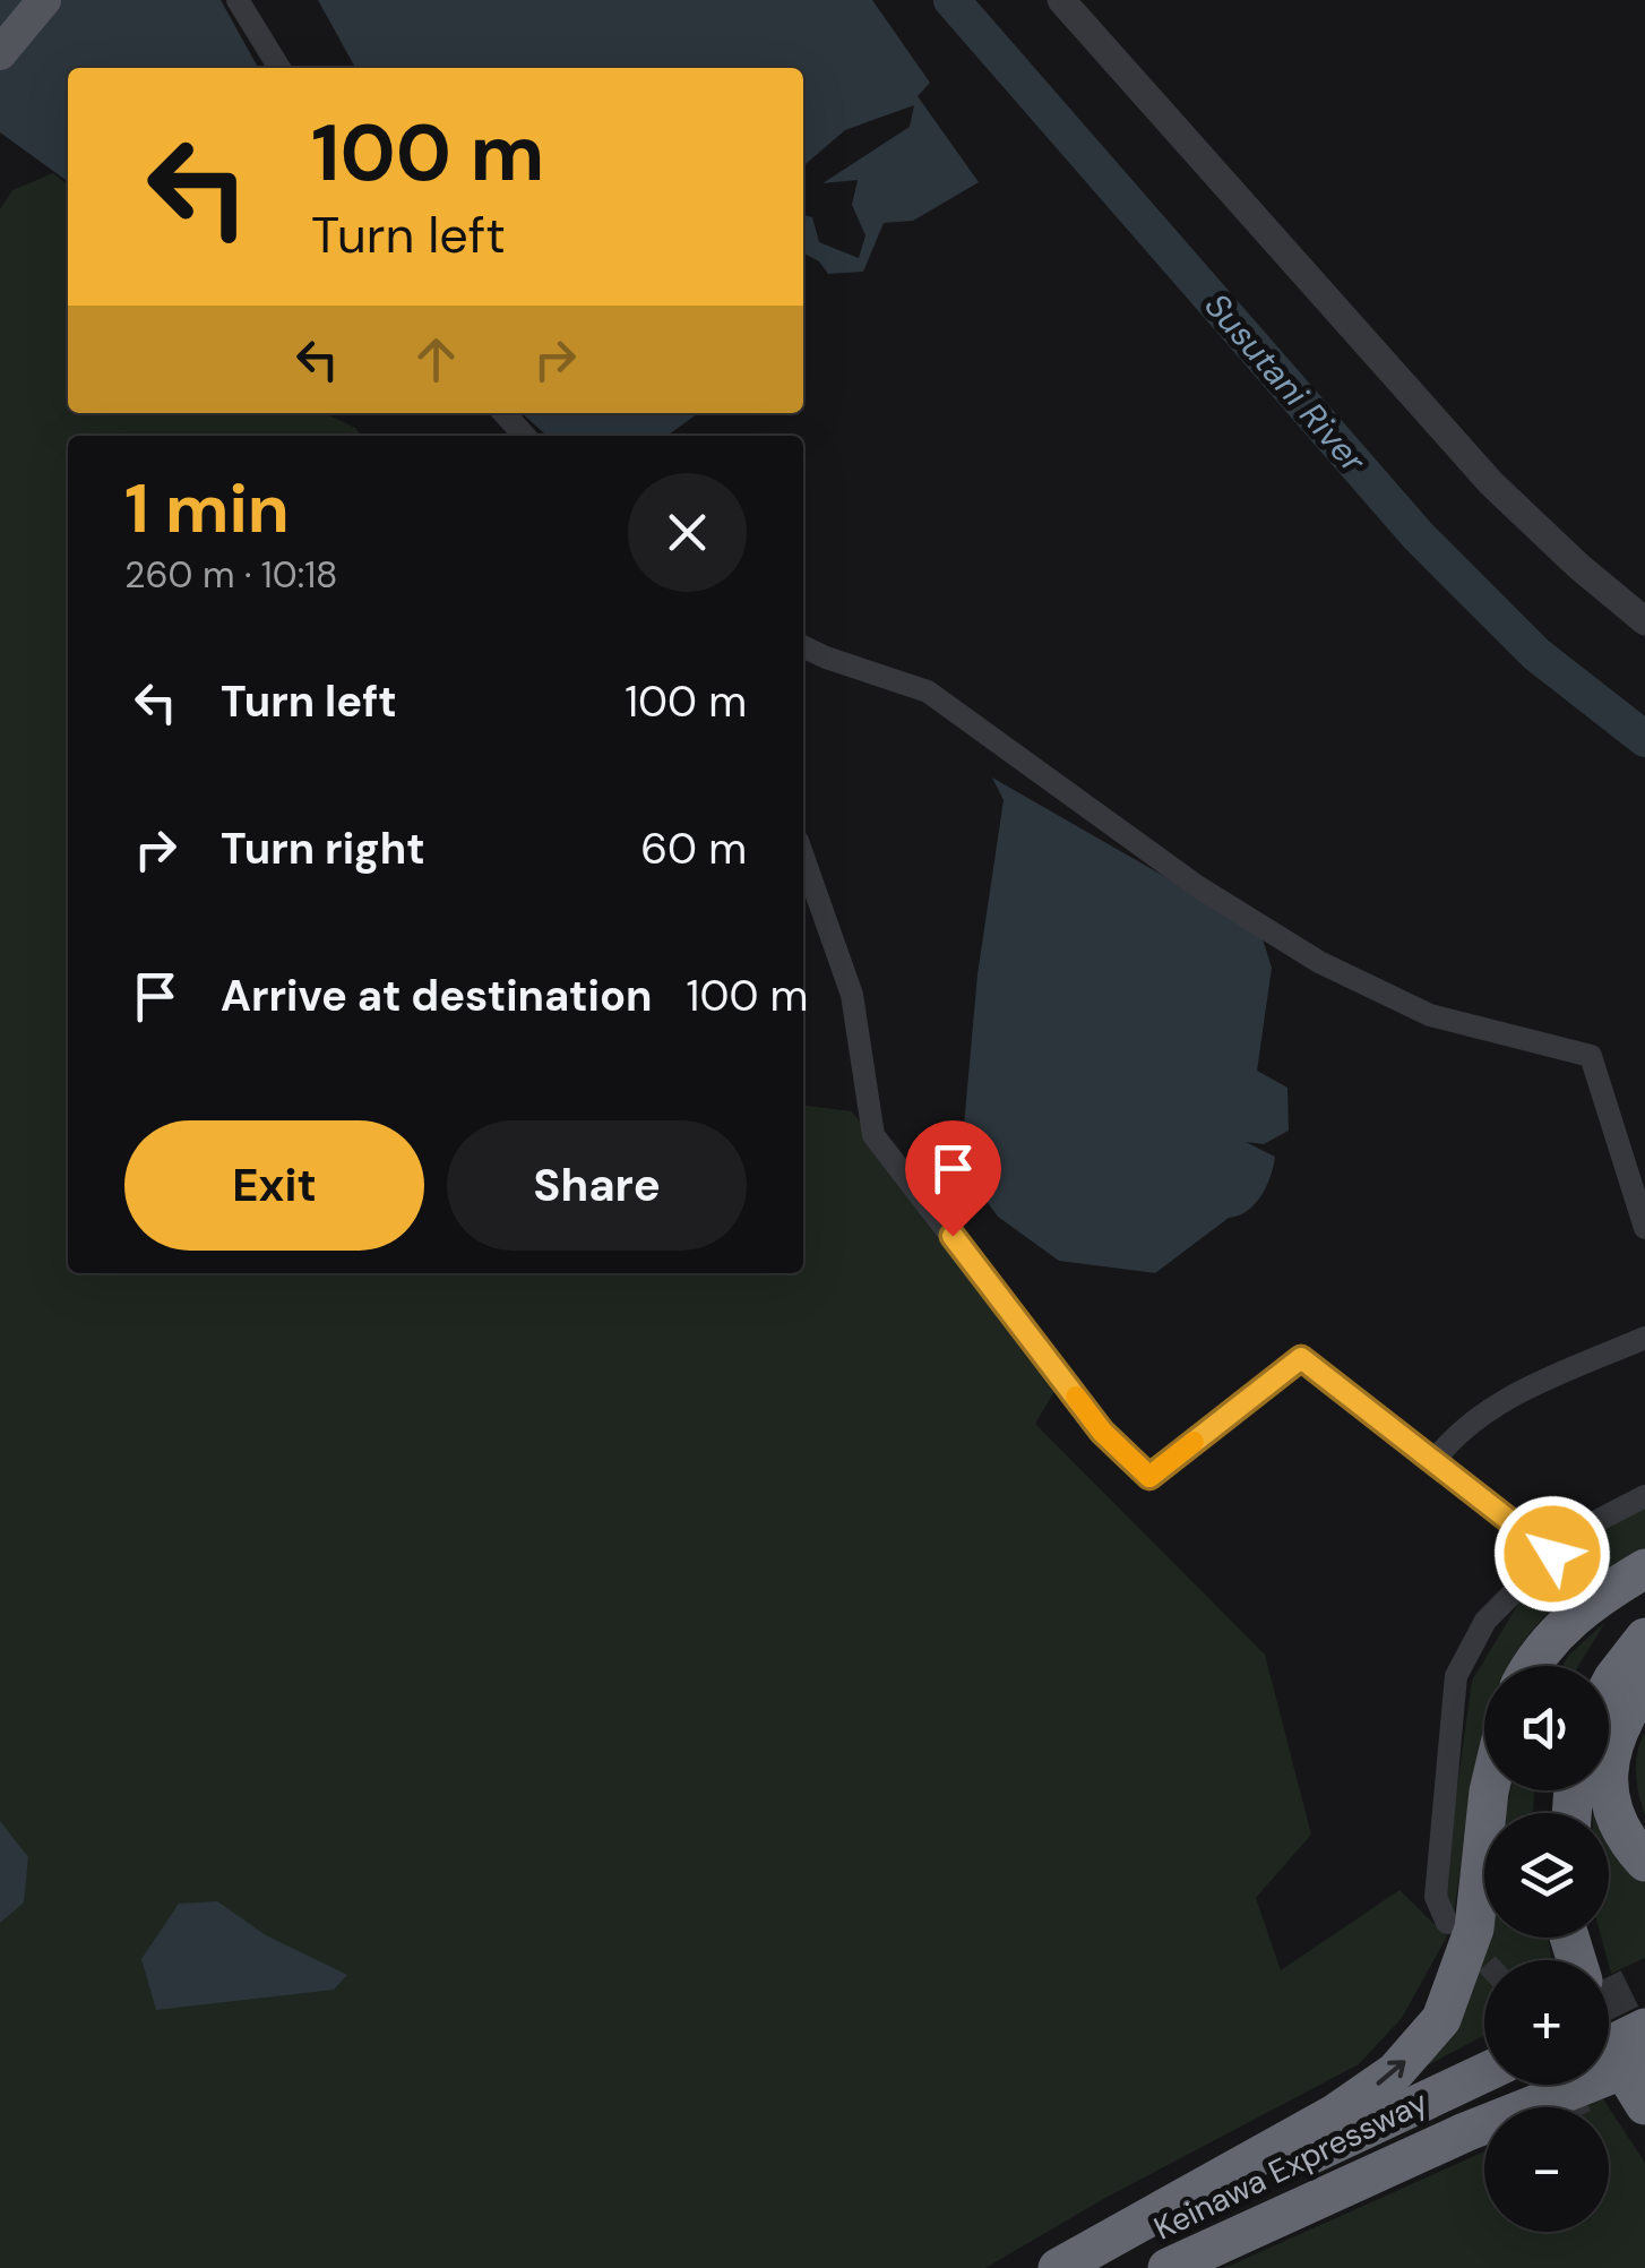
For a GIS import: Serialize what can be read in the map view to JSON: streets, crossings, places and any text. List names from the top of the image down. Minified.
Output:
{"streets":{"highway":["Keinawa Expressway"]},"water":["Susutani River"],"page":{"turn":["100 m","Turn left"],"heading":["1 min","260 m · 10:18"],"list":[{"name":"Turn left","value":"100 m"},{"name":"Turn right","value":"60 m"},{"name":"Arrive at destination","value":"100 m"}],"buttons":["Exit","Share"],"map_buttons":["+","−"]}}
